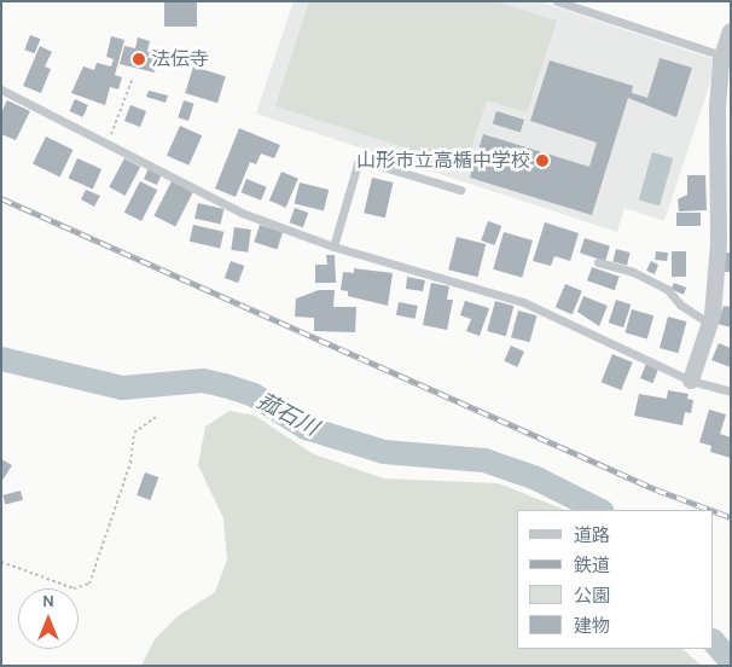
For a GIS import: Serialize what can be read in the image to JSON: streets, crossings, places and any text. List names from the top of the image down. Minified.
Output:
{"water":["菰石川"],"places":["法伝寺","山形市立高楯中学校"],"legend":["道路","鉄道","公園","建物"],"north":"top"}
